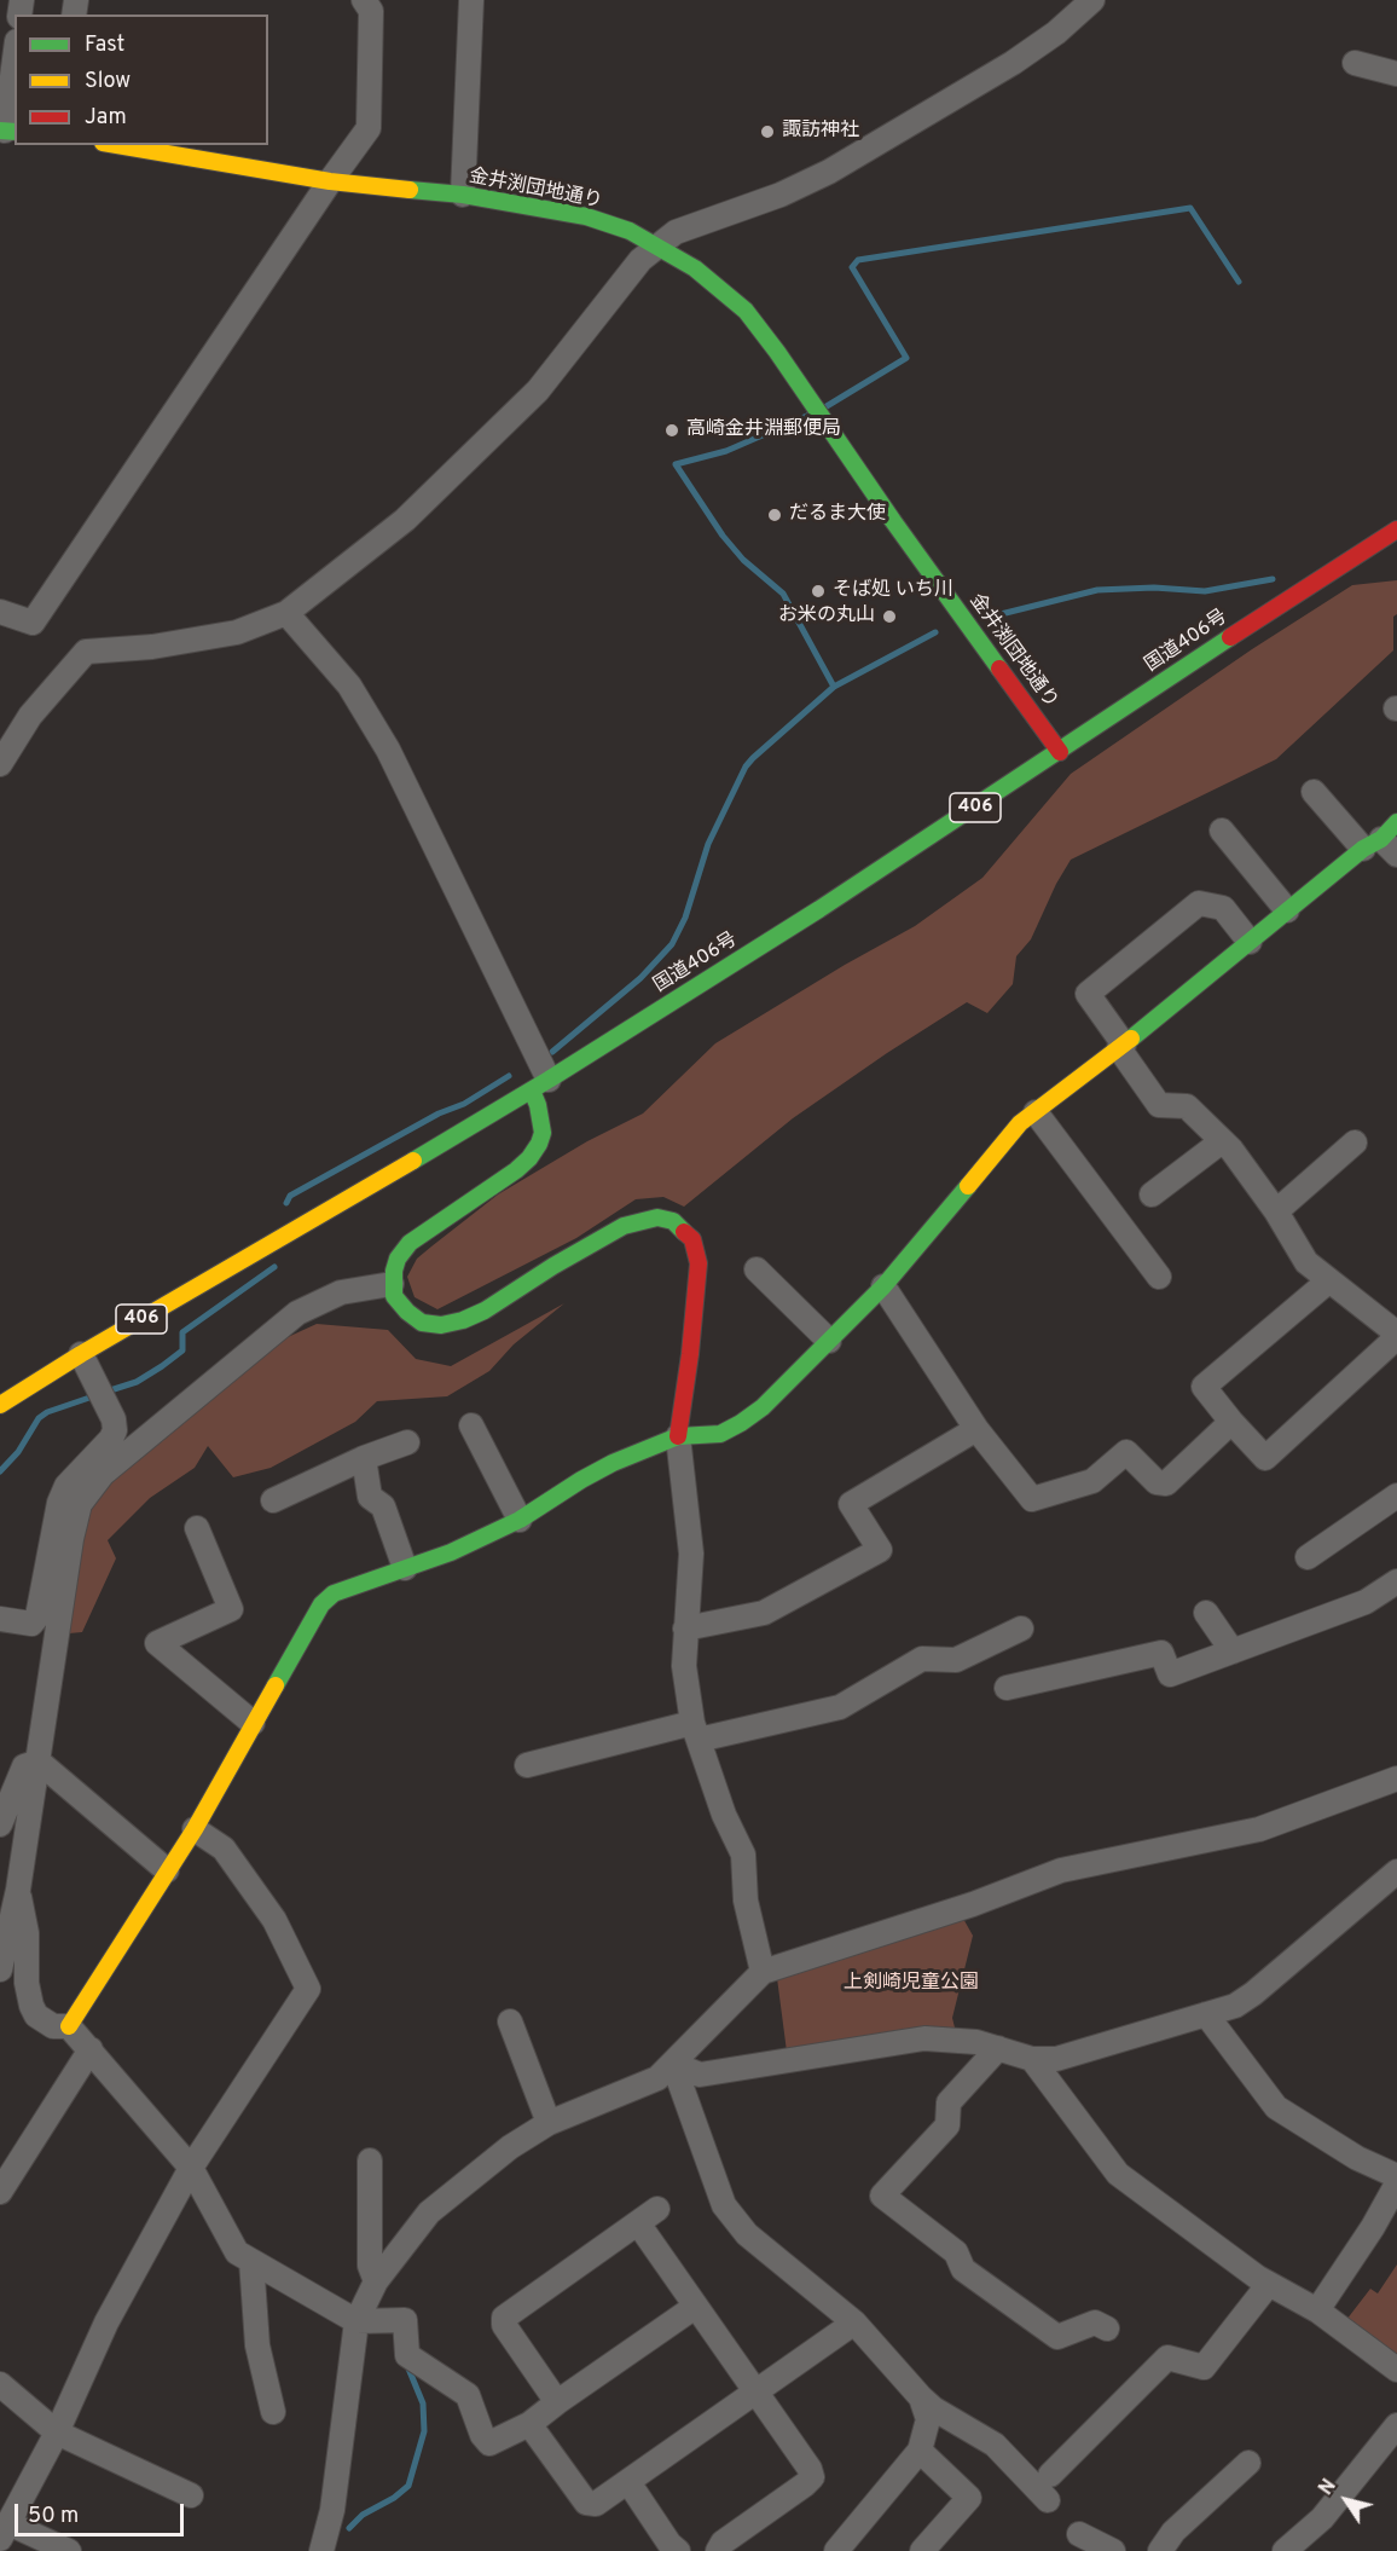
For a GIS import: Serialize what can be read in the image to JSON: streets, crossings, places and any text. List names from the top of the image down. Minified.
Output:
{"streets":{"main road":["金井渕団地通り","国道406号","406"]},"crossings":[["金井渕団地通り","国道406号"]],"parks":["上剣崎児童公園"],"places":["諏訪神社","高崎金井淵郵便局","だるま大使","そば処 いち川","お米の丸山"],"legend":["Fast","Slow","Jam"],"scale_bar":"50 m","north":"top left"}
